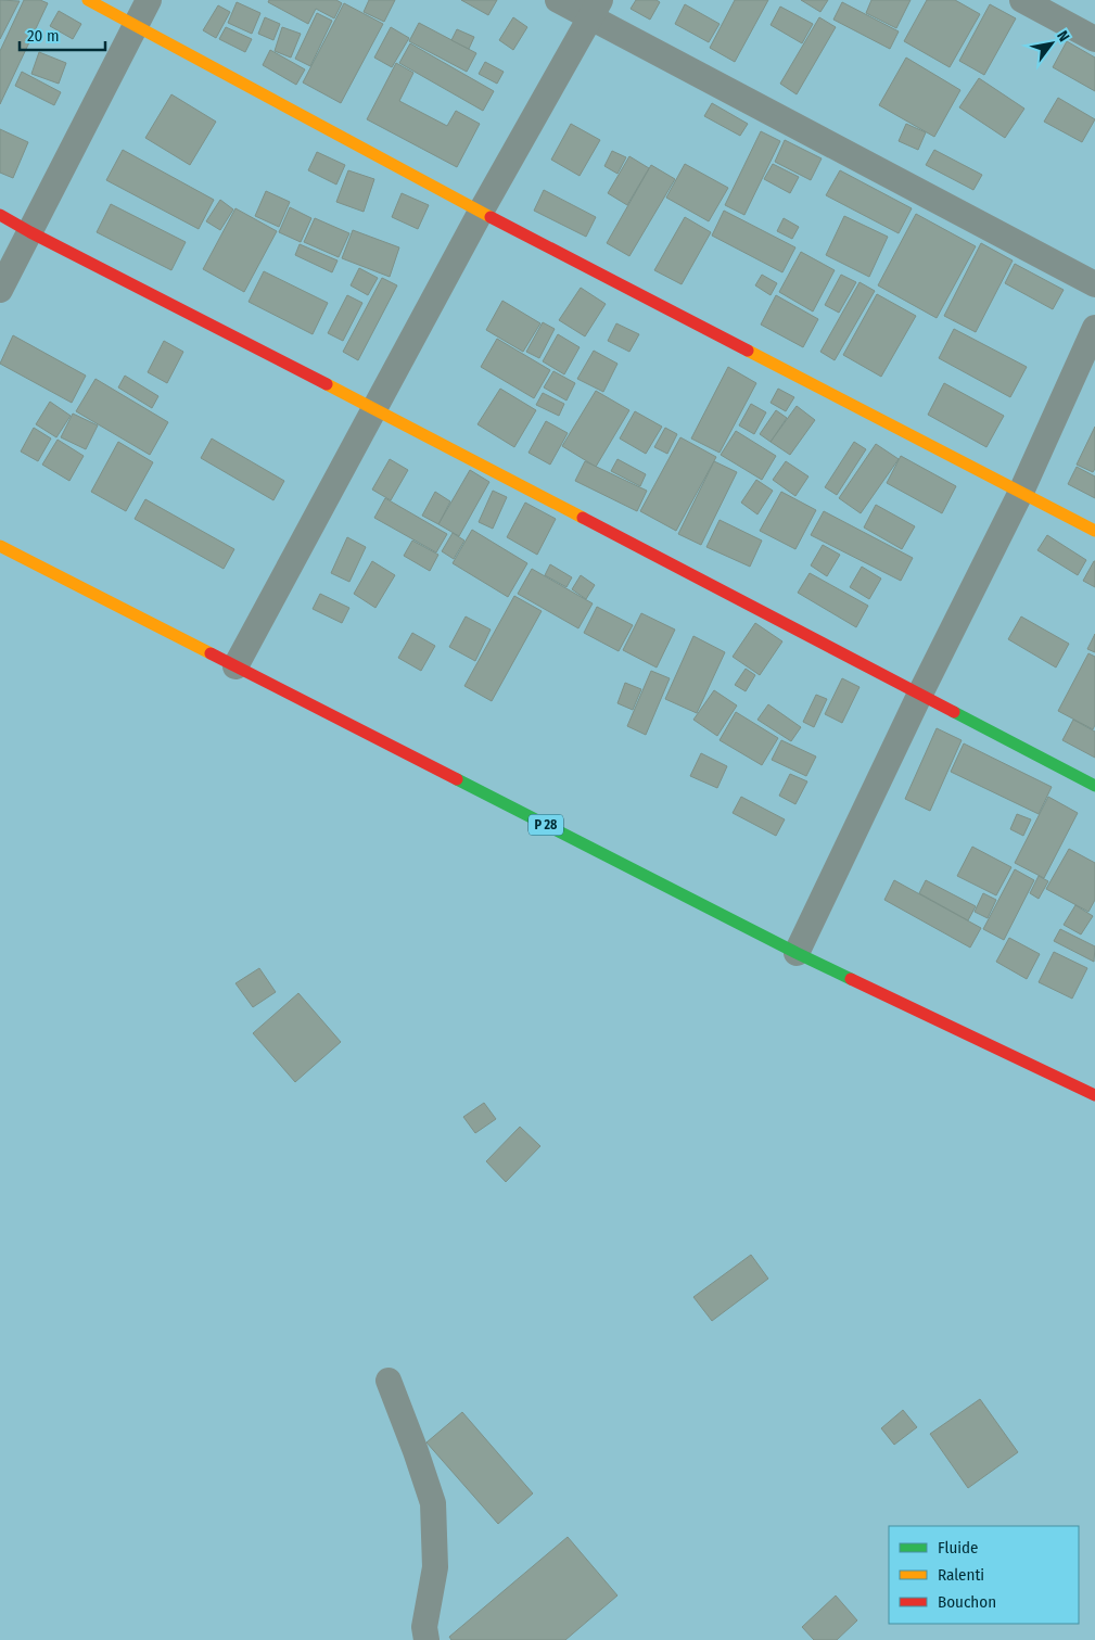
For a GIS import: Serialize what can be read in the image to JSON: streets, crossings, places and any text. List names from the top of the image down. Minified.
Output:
{"streets":{"street":["P 28"]},"legend":["Fluide","Ralenti","Bouchon"],"scale_bar":"20 m","north":"top right"}
